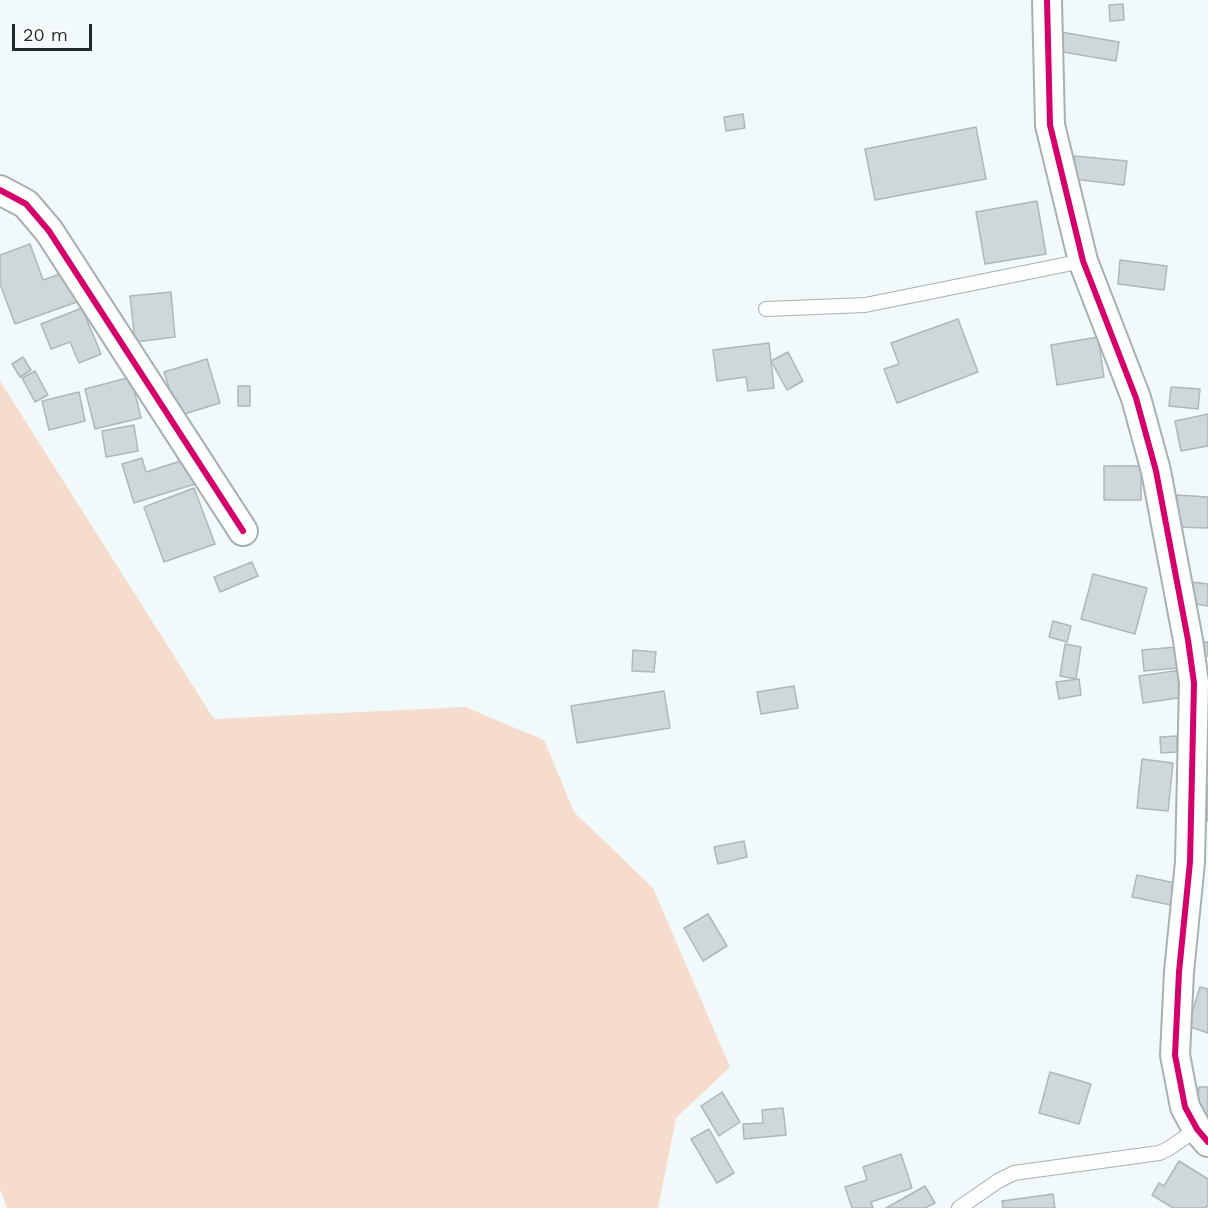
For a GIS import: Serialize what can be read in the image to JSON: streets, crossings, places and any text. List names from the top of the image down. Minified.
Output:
{"scale_bar":"20 m"}
